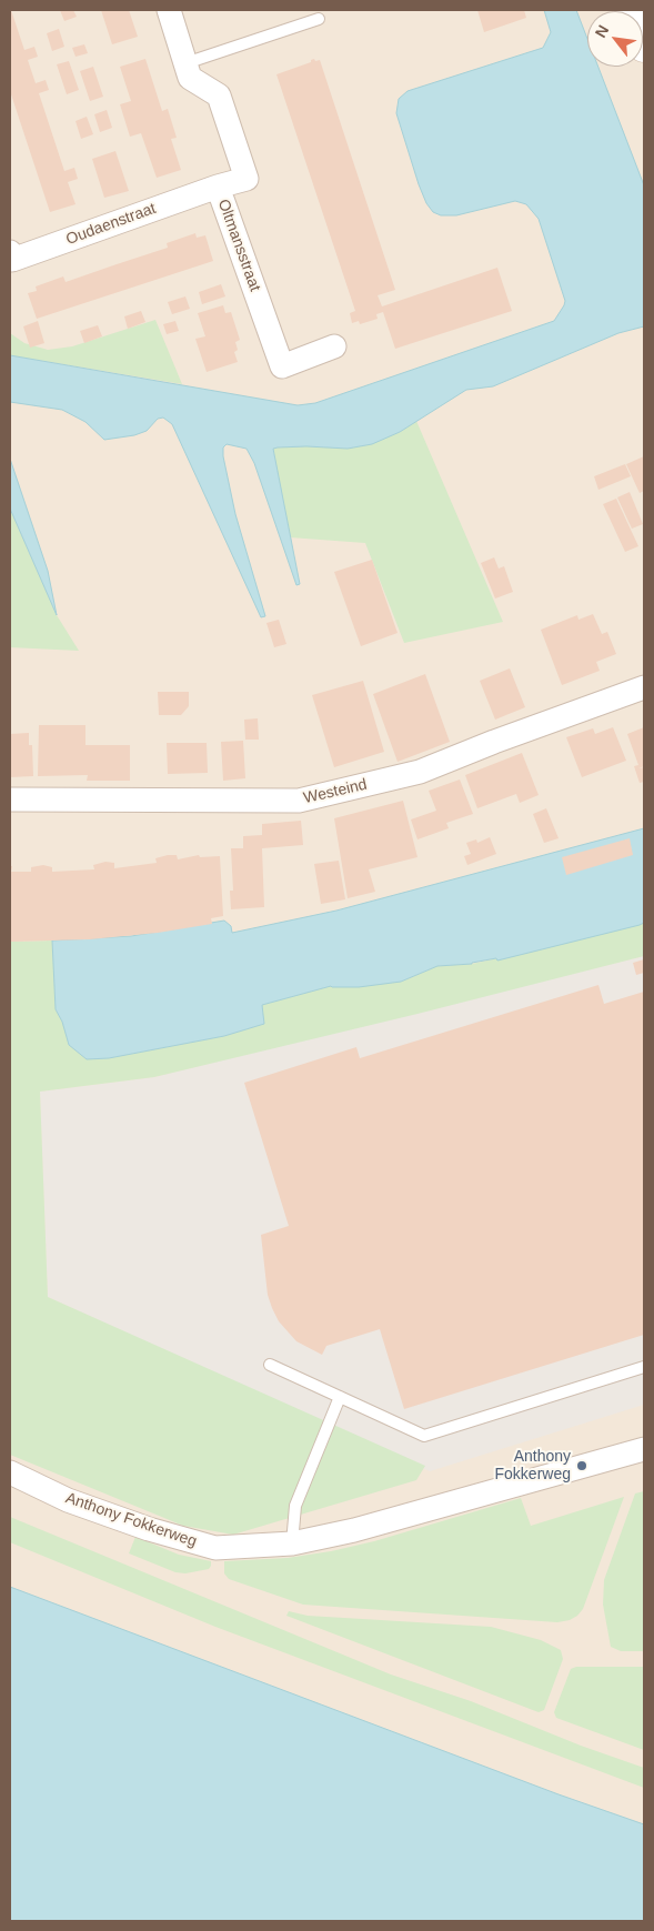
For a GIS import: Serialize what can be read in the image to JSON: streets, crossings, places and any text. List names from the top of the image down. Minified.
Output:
{"streets":{"street":["Oudaenstraat","Oltmansstraat","Westeind","Anthony Fokkerweg"]},"crossings":[["Oudaenstraat","Oltmansstraat"]],"places":["Anthony Fokkerweg"],"north":"top left"}
